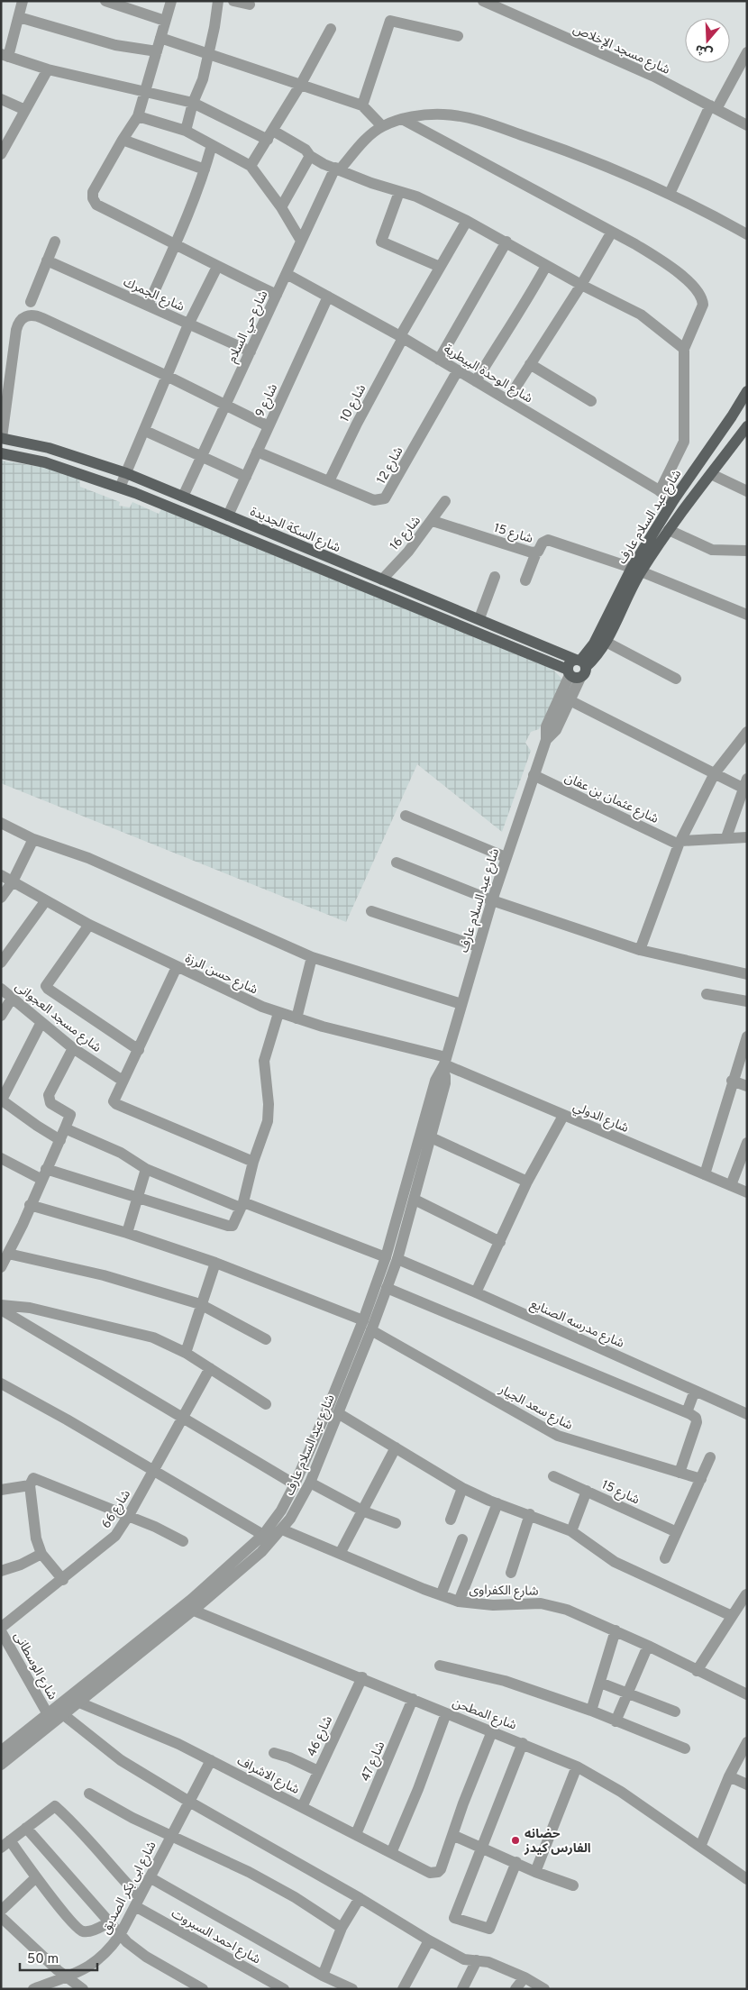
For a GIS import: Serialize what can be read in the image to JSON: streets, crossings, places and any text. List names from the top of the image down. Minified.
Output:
{"streets":{"main road":["شارع عبد السلام عارف","شارع السكة الجديدة"],"street":["شارع مسجد الإخلاص","شارع الجمرك","شارع حي السلام","شارع الوحدة البيطرية","شارع 9","شارع 10","شارع 12","شارع 16","شارع 15","شارع عثمان بن عفان","شارع حسن الرزة","شارع مسجد العجوانى","شارع الدولي","شارع مدرسه الصنايع","شارع سعد الجيار","شارع 66","شارع الكفراوى","شارع الوسطانى","شارع المطحن","شارع 46","شارع 47","شارع الاشراف","شارع ابى بكر الصديق","شارع احمد السبروت"]},"crossings":[["شارع الجمرك","شارع حي السلام"],["شارع حي السلام","شارع الوحدة البيطرية"],["شارع حي السلام","شارع السكة الجديدة"],["شارع الوحدة البيطرية","شارع 9"],["شارع الوحدة البيطرية","شارع 10"],["شارع الوحدة البيطرية","شارع 12"],["شارع الوحدة البيطرية","شارع عبد السلام عارف"],["شارع 9","شارع 12"],["شارع 9","شارع السكة الجديدة"],["شارع 10","شارع 12"],["شارع عبد السلام عارف","شارع السكة الجديدة"],["شارع عبد السلام عارف","شارع 15"],["شارع عبد السلام عارف","شارع عثمان بن عفان"],["شارع عبد السلام عارف","شارع حسن الرزة"],["شارع عبد السلام عارف","شارع الدولي"],["شارع عبد السلام عارف","شارع مدرسه الصنايع"],["شارع عبد السلام عارف","شارع سعد الجيار"],["شارع عبد السلام عارف","شارع الكفراوى"],["شارع عبد السلام عارف","شارع الوسطانى"],["شارع عبد السلام عارف","شارع المطحن"],["شارع عبد السلام عارف","شارع الاشراف"],["شارع السكة الجديدة","شارع 16"],["شارع 16","شارع 15"],["شارع حسن الرزة","شارع الدولي"],["شارع 66","شارع الوسطانى"],["شارع المطحن","شارع 46"],["شارع المطحن","شارع 47"],["شارع 46","شارع الاشراف"],["شارع 47","شارع الاشراف"],["شارع الاشراف","شارع ابى بكر الصديق"],["شارع ابى بكر الصديق","شارع احمد السبروت"]],"places":["حضانه الفارس كيدز"],"scale_bar":"50 m","north":"bottom"}
